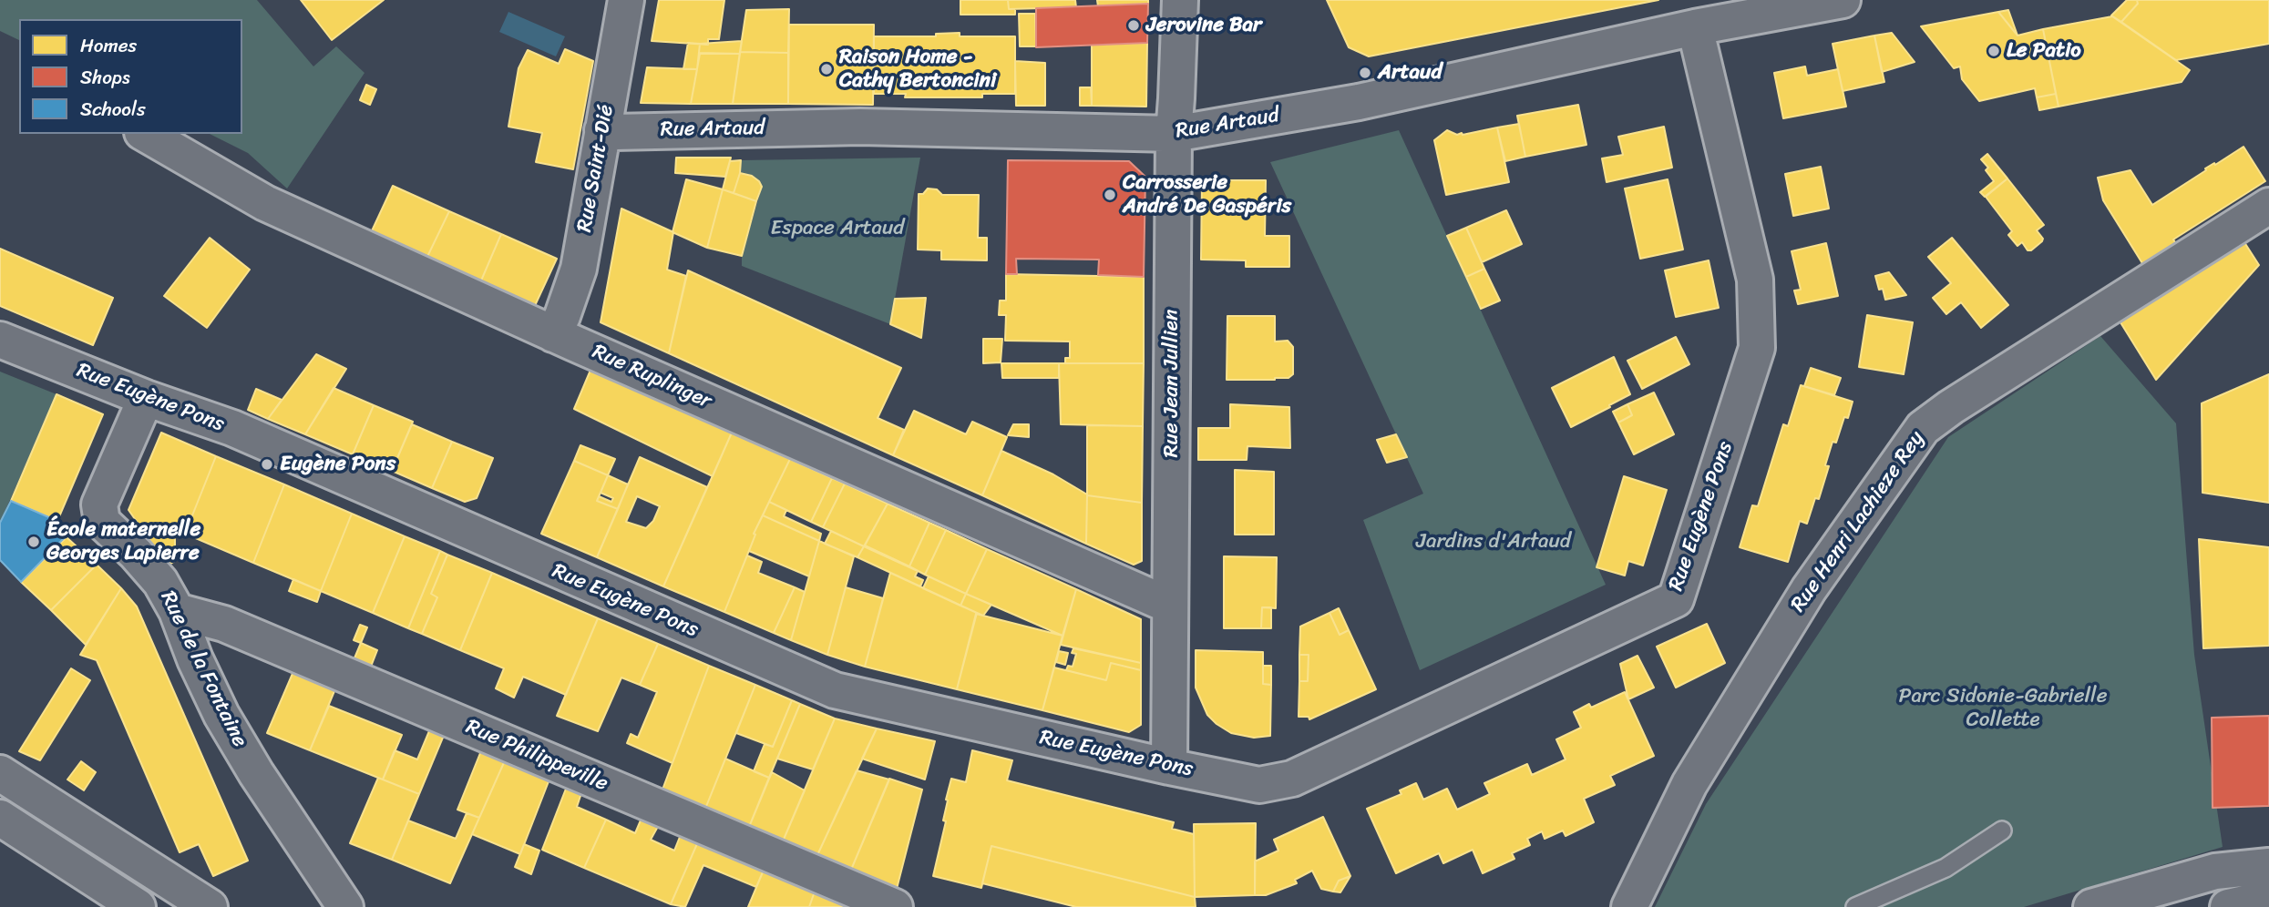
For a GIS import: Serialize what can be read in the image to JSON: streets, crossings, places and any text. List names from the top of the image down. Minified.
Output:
{"streets":{"street":["Rue Artaud","Rue Saint-Dié","Rue Ruplinger","Rue Jean Jullien","Rue Eugène Pons","Rue Henri Lachieze Rey","Rue de la Fontaine","Rue Philippeville"]},"crossings":[["Rue Artaud","Rue Saint-Dié"],["Rue Artaud","Rue Jean Jullien"],["Rue Artaud","Rue Eugène Pons"],["Rue Saint-Dié","Rue Ruplinger"],["Rue Ruplinger","Rue Jean Jullien"],["Rue Jean Jullien","Rue Eugène Pons"],["Rue Eugène Pons","Rue de la Fontaine"],["Rue de la Fontaine","Rue Philippeville"]],"parks":["Espace Artaud","Jardins d'Artaud","Parc Sidonie-Gabrielle Collette"],"places":["Jerovine Bar","Le Patio","Raison Home - Cathy Bertoncini","Artaud","Carrosserie André De Gaspéris","Eugène Pons","École maternelle Georges Lapierre"],"legend":["Homes","Shops","Schools"]}
